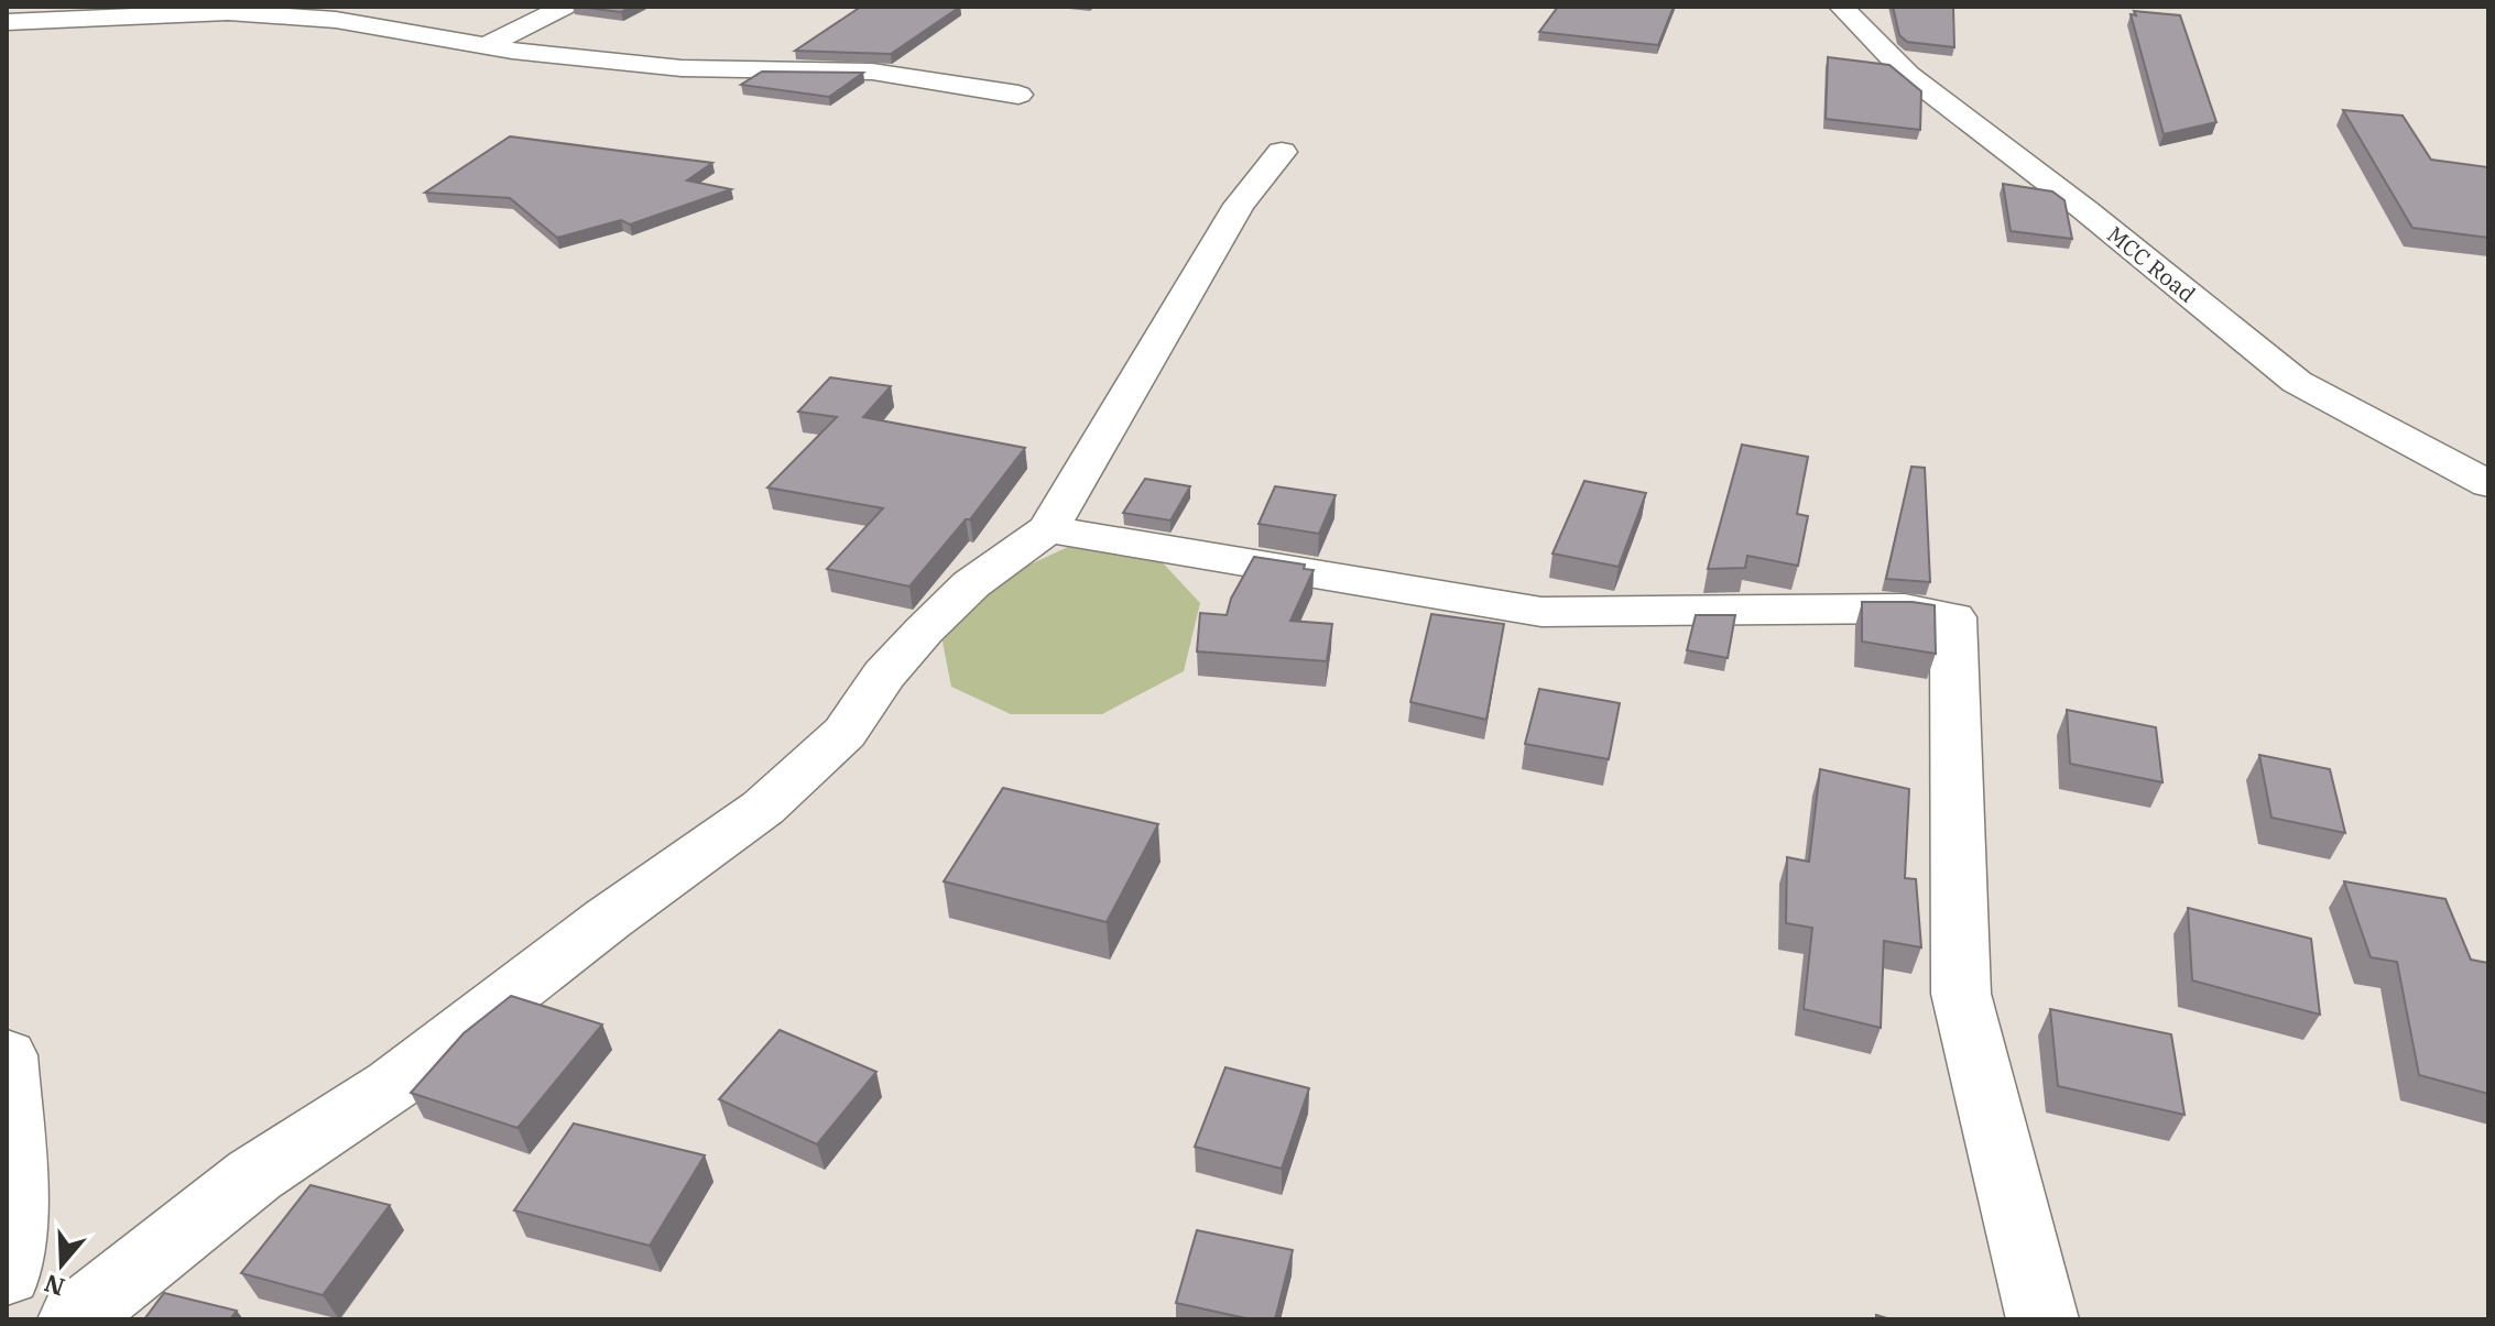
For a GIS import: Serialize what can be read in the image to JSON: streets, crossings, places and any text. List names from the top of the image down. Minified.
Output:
{"streets":{"street":["MCC Road"]},"north":"bottom"}
